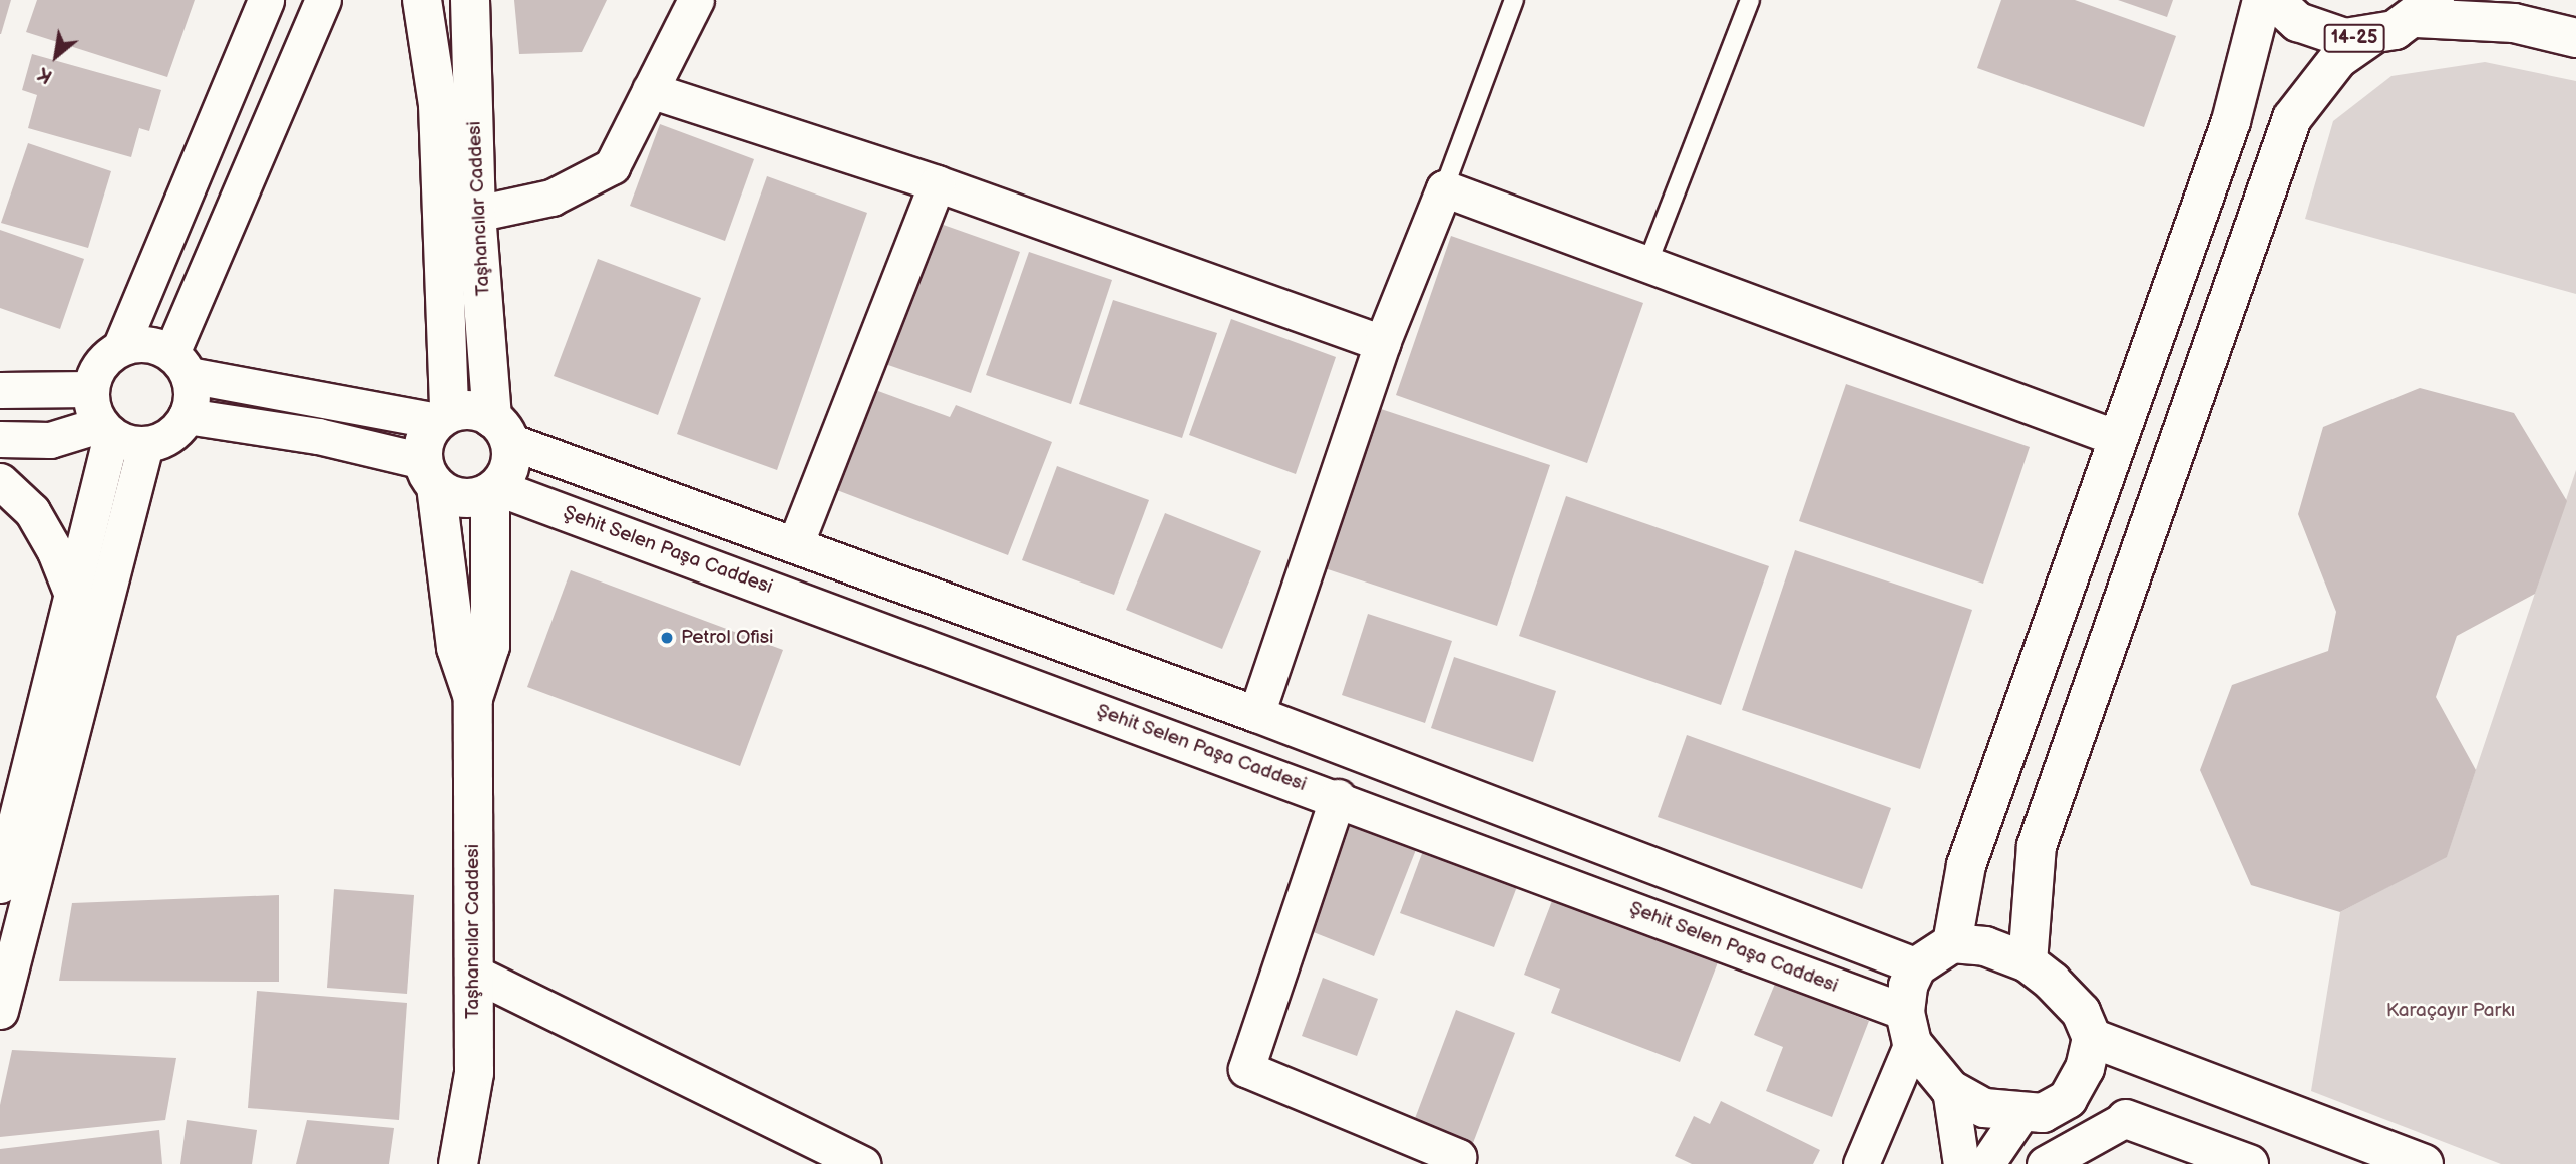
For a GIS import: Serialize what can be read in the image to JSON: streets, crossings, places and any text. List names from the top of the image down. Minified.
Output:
{"streets":{"main road":["14-25","Taşhancılar Caddesi"],"street":["Şehit Selen Paşa Caddesi"]},"crossings":[["Taşhancılar Caddesi","Şehit Selen Paşa Caddesi"]],"parks":["Karaçayır Parkı"],"places":["Petrol Ofisi"],"north":"bottom left"}
